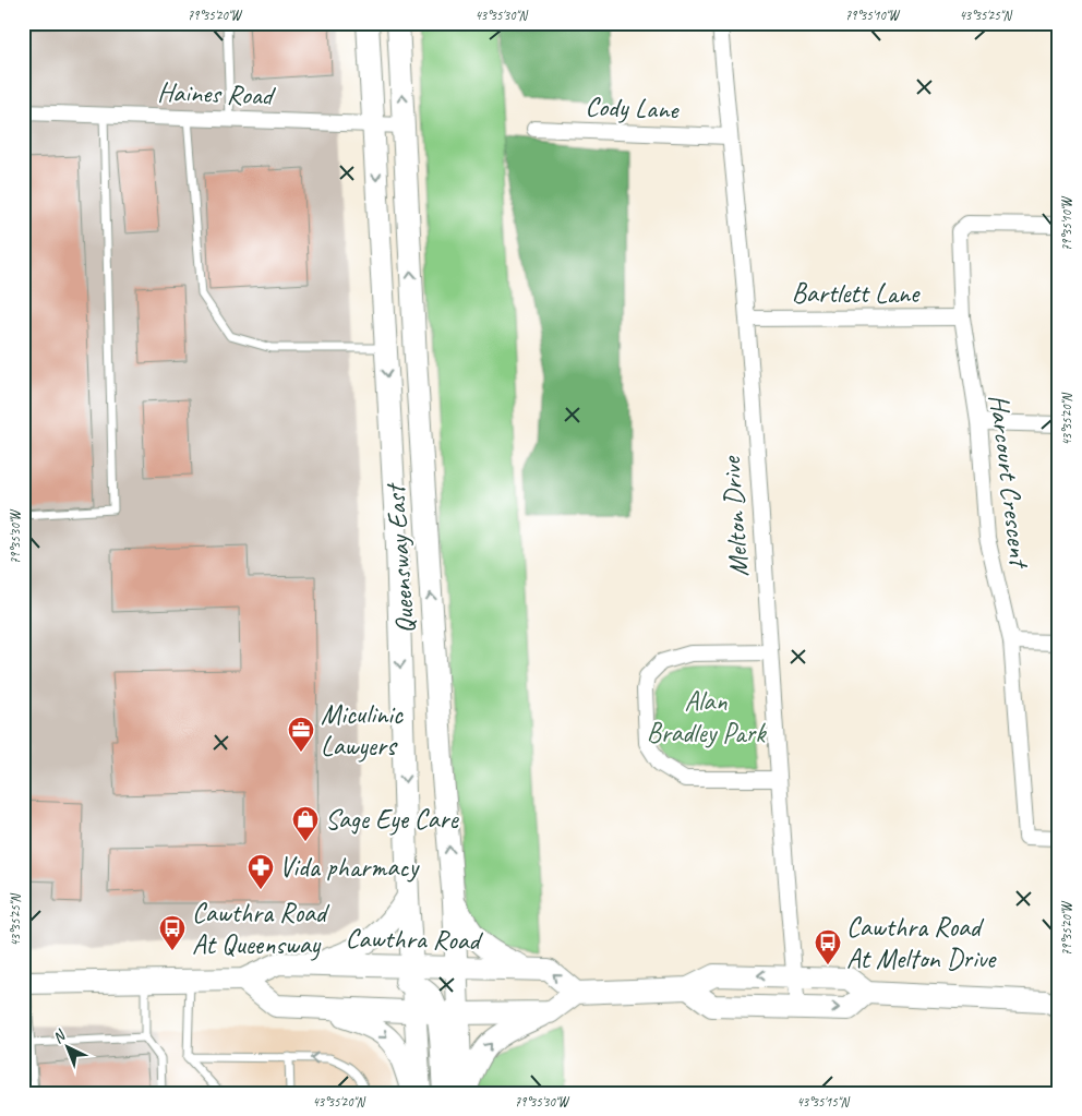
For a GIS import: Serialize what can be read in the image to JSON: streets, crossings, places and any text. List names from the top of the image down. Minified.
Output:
{"streets":{"main road":["Queensway East","Cawthra Road"],"street":["Haines Road","Cody Lane","Bartlett Lane","Harcourt Crescent","Melton Drive"]},"crossings":[["Haines Road","Queensway East"],["Cody Lane","Melton Drive"],["Bartlett Lane","Harcourt Crescent"],["Bartlett Lane","Melton Drive"],["Queensway East","Cawthra Road"]],"parks":["Alan Bradley Park"],"places":{"office":["Miculinic Lawyers"],"shop":["Sage Eye Care"],"pharmacy":["Vida pharmacy"],"bus stop":["Cawthra Road At Queensway","Cawthra Road At Melton Drive"]},"north":"top left","coordinates":["79°35'20\"W","43°35'30\"N","79°35'10\"W","43°35'25\"N","43°35'20\"N","79°35'30\"W","43°35'15\"N"]}
